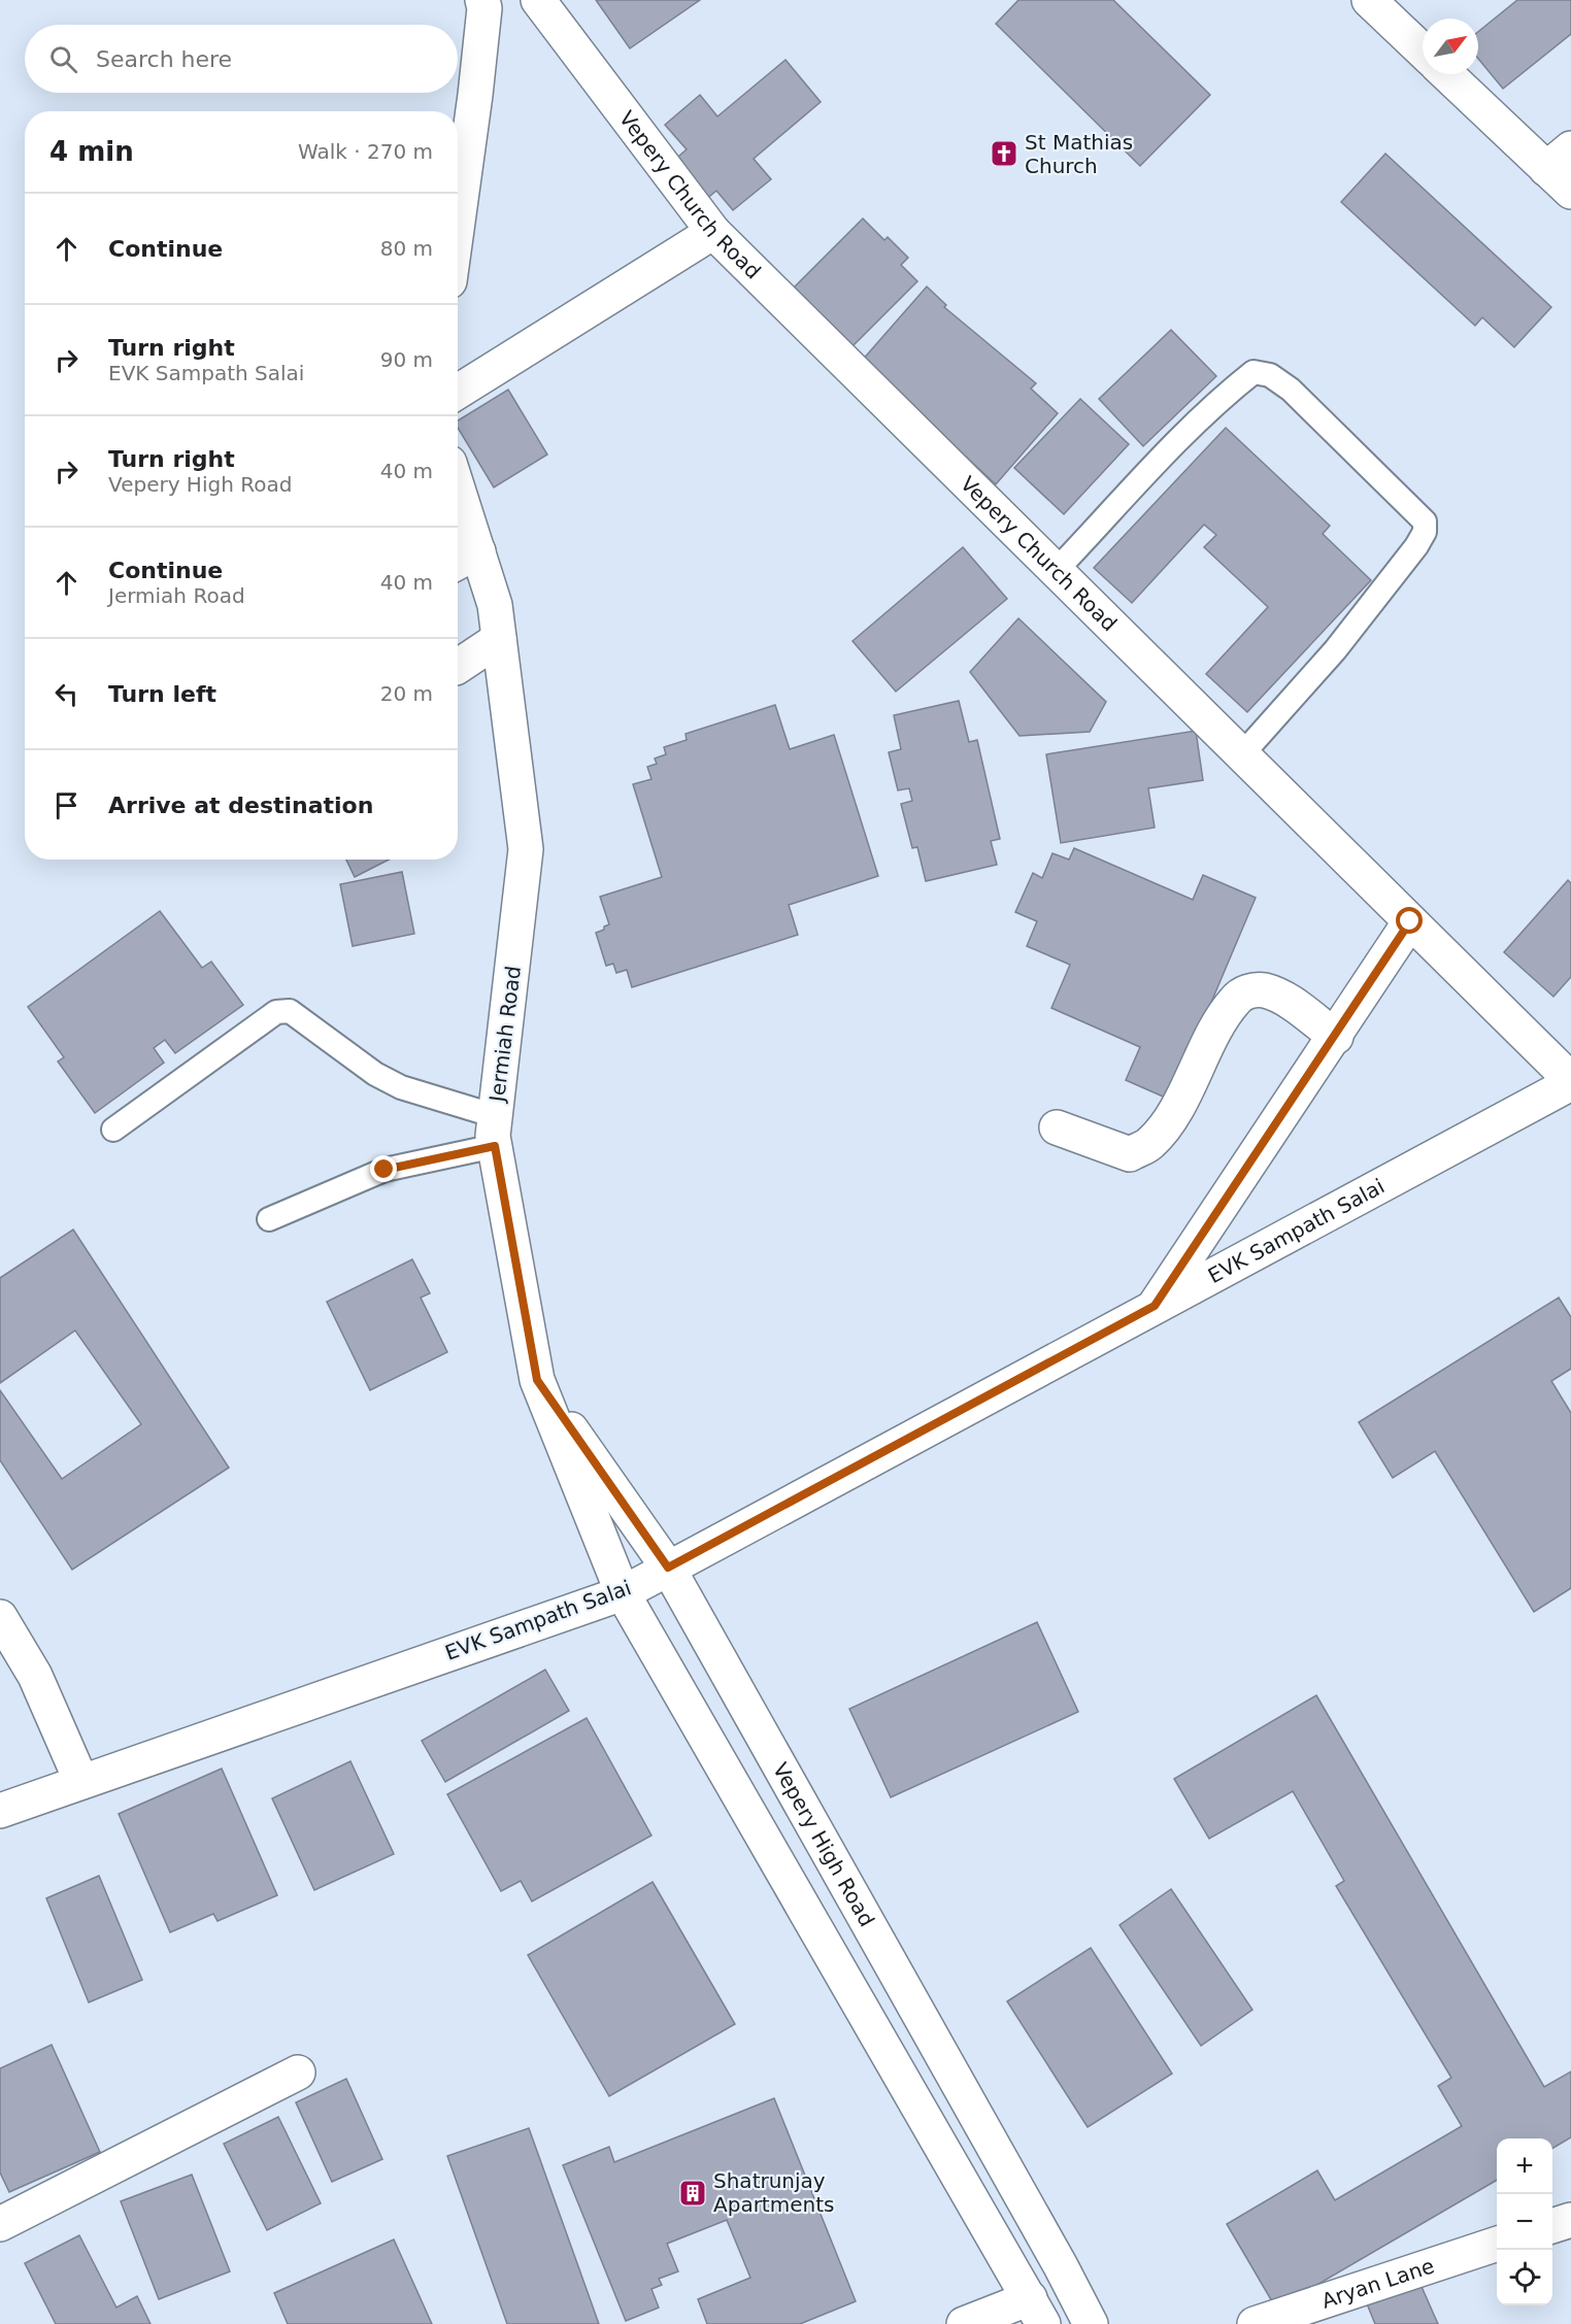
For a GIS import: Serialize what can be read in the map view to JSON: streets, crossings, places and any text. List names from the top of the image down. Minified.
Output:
{"streets":{"main road":["Vepery Church Road","Jermiah Road","EVK Sampath Salai","Vepery High Road","Aryan Lane"]},"crossings":[["Vepery Church Road","EVK Sampath Salai"],["Jermiah Road","EVK Sampath Salai"],["Jermiah Road","Vepery High Road"],["EVK Sampath Salai","Vepery High Road"]],"places":{"church":["St Mathias Church"],"building":["Shatrunjay Apartments"]},"north":"top right","page":{"search":"Search here","heading":["4 min","Walk · 270 m"],"list":[["Continue","80 m"],["Turn right","EVK Sampath Salai","90 m"],["Turn right","Vepery High Road","40 m"],["Continue","Jermiah Road","40 m"],["Turn left","20 m"],"Arrive at destination"],"map_buttons":["+","−"]}}
